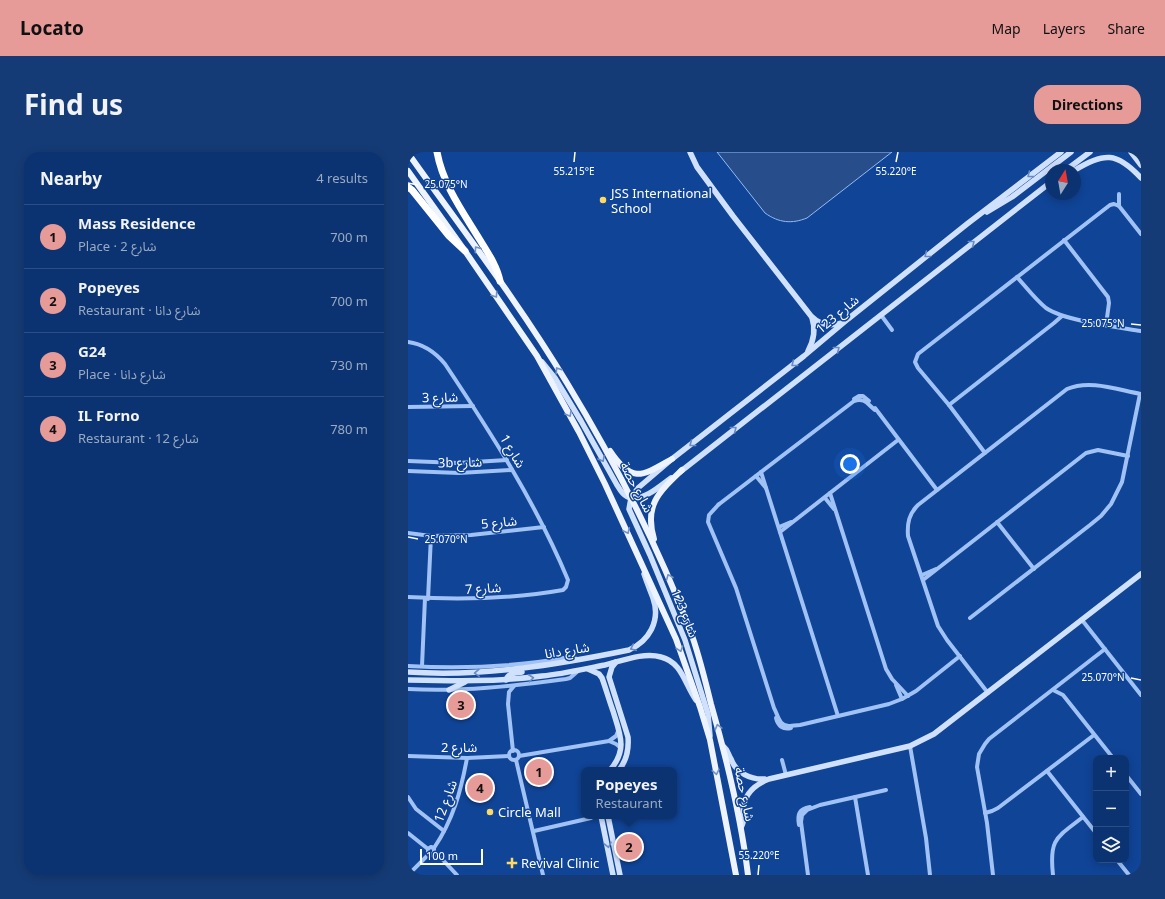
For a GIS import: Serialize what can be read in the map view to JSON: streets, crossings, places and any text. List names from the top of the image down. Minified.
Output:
{"streets":{"main road":["شارع حصة"],"street":["شارع 123","شارع 3","شارع 1","3b شارع","شارع 5","شارع 7","شارع دانا","شارع 2","شارع 12"]},"crossings":[["شارع 123","شارع حصة"],["شارع 3","شارع 1"],["شارع 1","3b شارع"],["شارع 1","شارع 5"],["شارع 1","شارع 7"],["شارع حصة","شارع دانا"],["شارع 2","شارع 12"]],"places":{"other":["JSS International School","Circle Mall"],"health":["Revival Clinic"]},"scale_bar":"100 m","north":"top","page":{"header":"Locato","nav":["Map","Layers","Share"],"title":"Find us","buttons":"Directions","heading":["Nearby","4 results"],"list":[{"mark":"1","name":"Mass Residence","note":"Place · شارع 2","value":"700 m"},{"mark":"2","name":"Popeyes","note":"Restaurant · شارع دانا","value":"700 m"},{"mark":"3","name":"G24","note":"Place · شارع دانا","value":"730 m"},{"mark":"4","name":"IL Forno","note":"Restaurant · شارع 12","value":"780 m"}],"pins":["3","1","4","2"],"map_buttons":["+","−"],"popup":["Popeyes","Restaurant"],"scale":"100 m"},"coordinates":["55.215°E","55.220°E","25.075°N","25.070°N"]}
